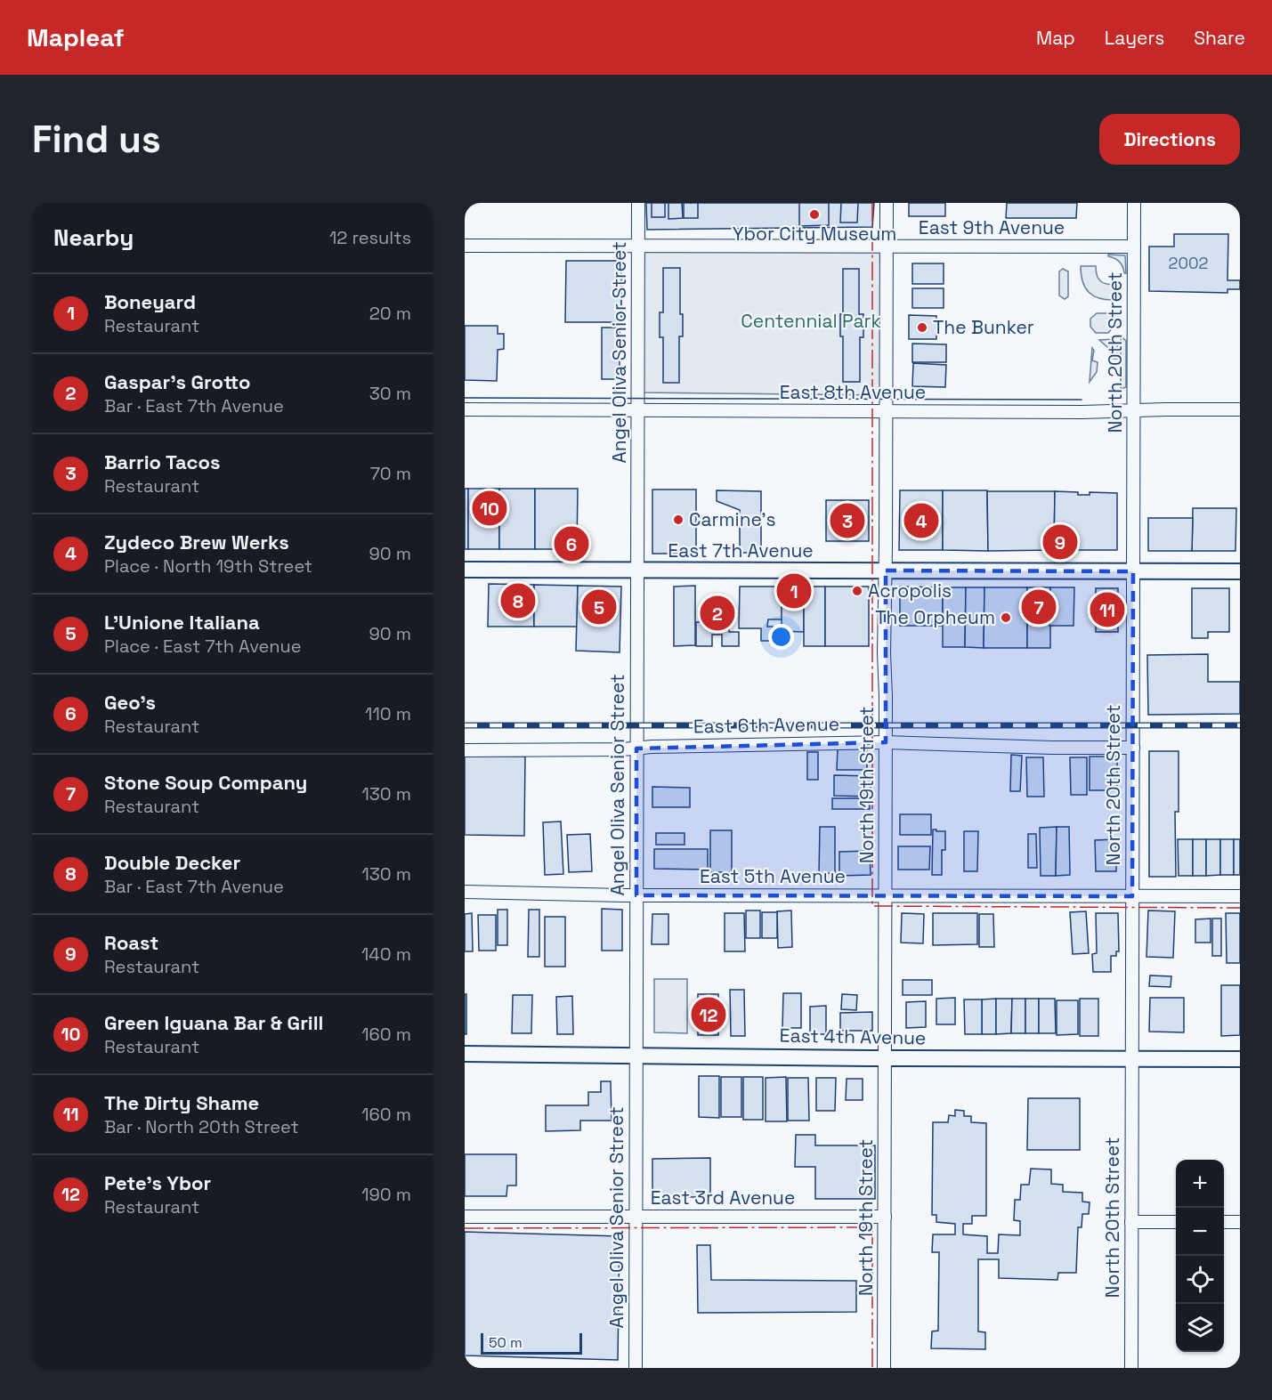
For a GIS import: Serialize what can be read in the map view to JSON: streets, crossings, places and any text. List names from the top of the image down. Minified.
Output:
{"streets":{"street":["East 9th Avenue","Angel Oliva Senior Street","North 20th Street","East 8th Avenue","East 7th Avenue","East 6th Avenue","North 19th Street","East 5th Avenue","East 4th Avenue","East 3rd Avenue"]},"crossings":[["East 9th Avenue","Angel Oliva Senior Street"],["East 9th Avenue","North 20th Street"],["East 9th Avenue","North 19th Street"],["Angel Oliva Senior Street","East 8th Avenue"],["Angel Oliva Senior Street","East 7th Avenue"],["Angel Oliva Senior Street","East 6th Avenue"],["Angel Oliva Senior Street","East 5th Avenue"],["Angel Oliva Senior Street","East 4th Avenue"],["Angel Oliva Senior Street","East 3rd Avenue"],["North 20th Street","East 8th Avenue"],["North 20th Street","East 7th Avenue"],["North 20th Street","East 6th Avenue"],["North 20th Street","East 5th Avenue"],["North 20th Street","East 4th Avenue"],["East 8th Avenue","North 19th Street"],["East 7th Avenue","North 19th Street"],["East 6th Avenue","North 19th Street"],["North 19th Street","East 5th Avenue"],["North 19th Street","East 4th Avenue"],["North 19th Street","East 3rd Avenue"]],"parks":["Centennial Park"],"places":["Ybor City Museum","The Bunker","Carmine's","Acropolis","The Orpheum"],"house_numbers":["2002"],"scale_bar":"50 m","page":{"header":"Mapleaf","nav":["Map","Layers","Share"],"buttons":"Directions","title":"Find us","heading":["Nearby","12 results"],"list":[{"mark":"1","name":"Boneyard","note":"Restaurant","value":"20 m"},{"mark":"2","name":"Gaspar's Grotto","note":"Bar · East 7th Avenue","value":"30 m"},{"mark":"3","name":"Barrio Tacos","note":"Restaurant","value":"70 m"},{"mark":"4","name":"Zydeco Brew Werks","note":"Place · North 19th Street","value":"90 m"},{"mark":"5","name":"L'Unione Italiana","note":"Place · East 7th Avenue","value":"90 m"},{"mark":"6","name":"Geo's","note":"Restaurant","value":"110 m"},{"mark":"7","name":"Stone Soup Company","note":"Restaurant","value":"130 m"},{"mark":"8","name":"Double Decker","note":"Bar · East 7th Avenue","value":"130 m"},{"mark":"9","name":"Roast","note":"Restaurant","value":"140 m"},{"mark":"10","name":"Green Iguana Bar & Grill","note":"Restaurant","value":"160 m"},{"mark":"11","name":"The Dirty Shame","note":"Bar · North 20th Street","value":"160 m"},{"mark":"12","name":"Pete's Ybor","note":"Restaurant","value":"190 m"}],"pins":["10","3","4","9","6","1","8","5","7","11","2","12"],"map_buttons":["+","−"],"scale":"50 m"}}
